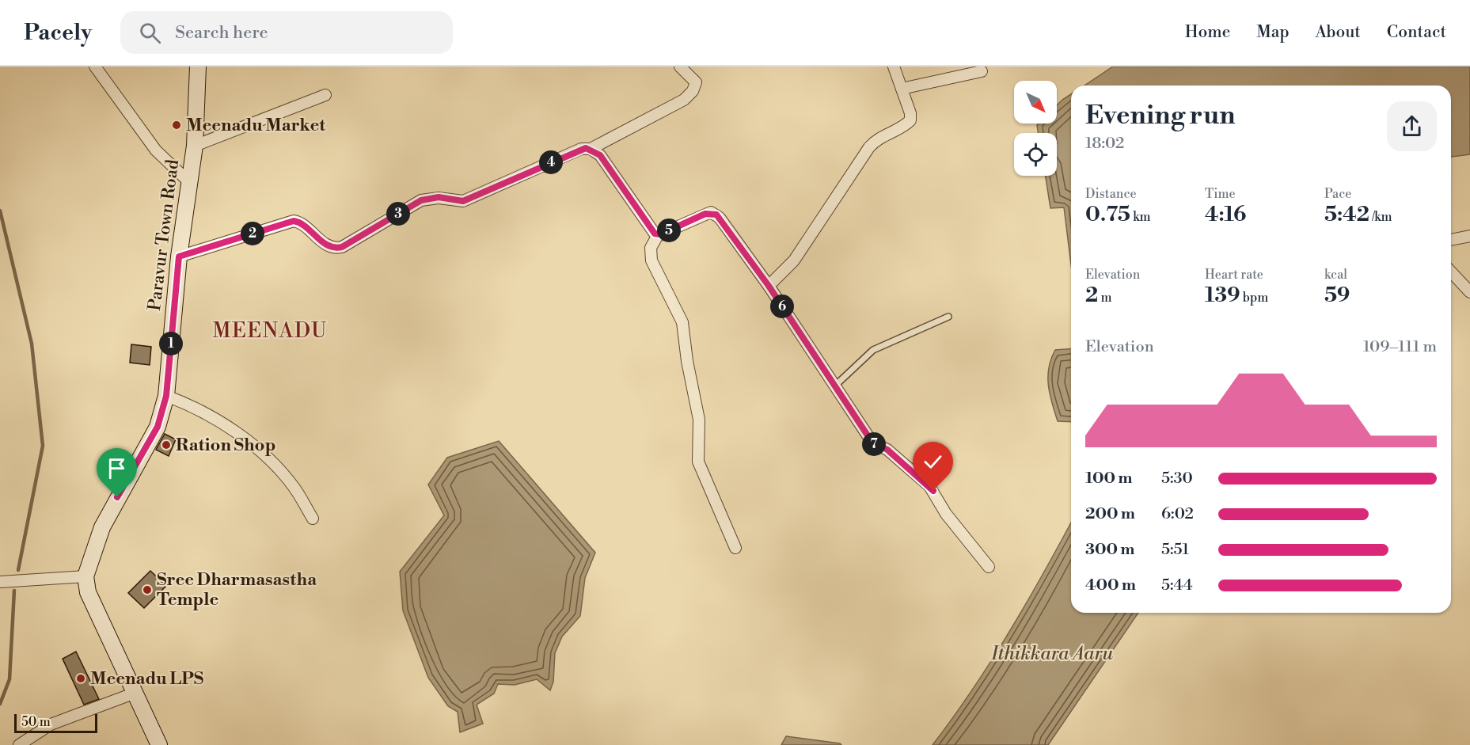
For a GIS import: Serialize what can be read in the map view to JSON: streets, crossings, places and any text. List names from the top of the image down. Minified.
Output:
{"streets":{"main road":["Paravur Town Road"]},"districts":["MEENADU"],"water":["Ithikkara Aaru"],"places":["Meenadu Market","Ration Shop","Sree Dharmasastha Temple","Meenadu LPS"],"scale_bar":"50 m","north":"bottom right","page":{"header":"Pacely","search":"Search here","nav":["Home","Map","About","Contact"],"heading":["Evening run","18:02"],"pins":["4","3","5","2","6","1","7"],"stats":[["Distance","0.75 km"],["Time","4:16"],["Pace","5:42 /km"],["Elevation","2 m"],["Heart rate","139 bpm"],["kcal","59"]],"chart":["Elevation","109–111 m"],"list":[{"name":"100 m","note":"5:30"},{"name":"200 m","note":"6:02"},{"name":"300 m","note":"5:51"},{"name":"400 m","note":"5:44"}],"scale":"50 m"}}
